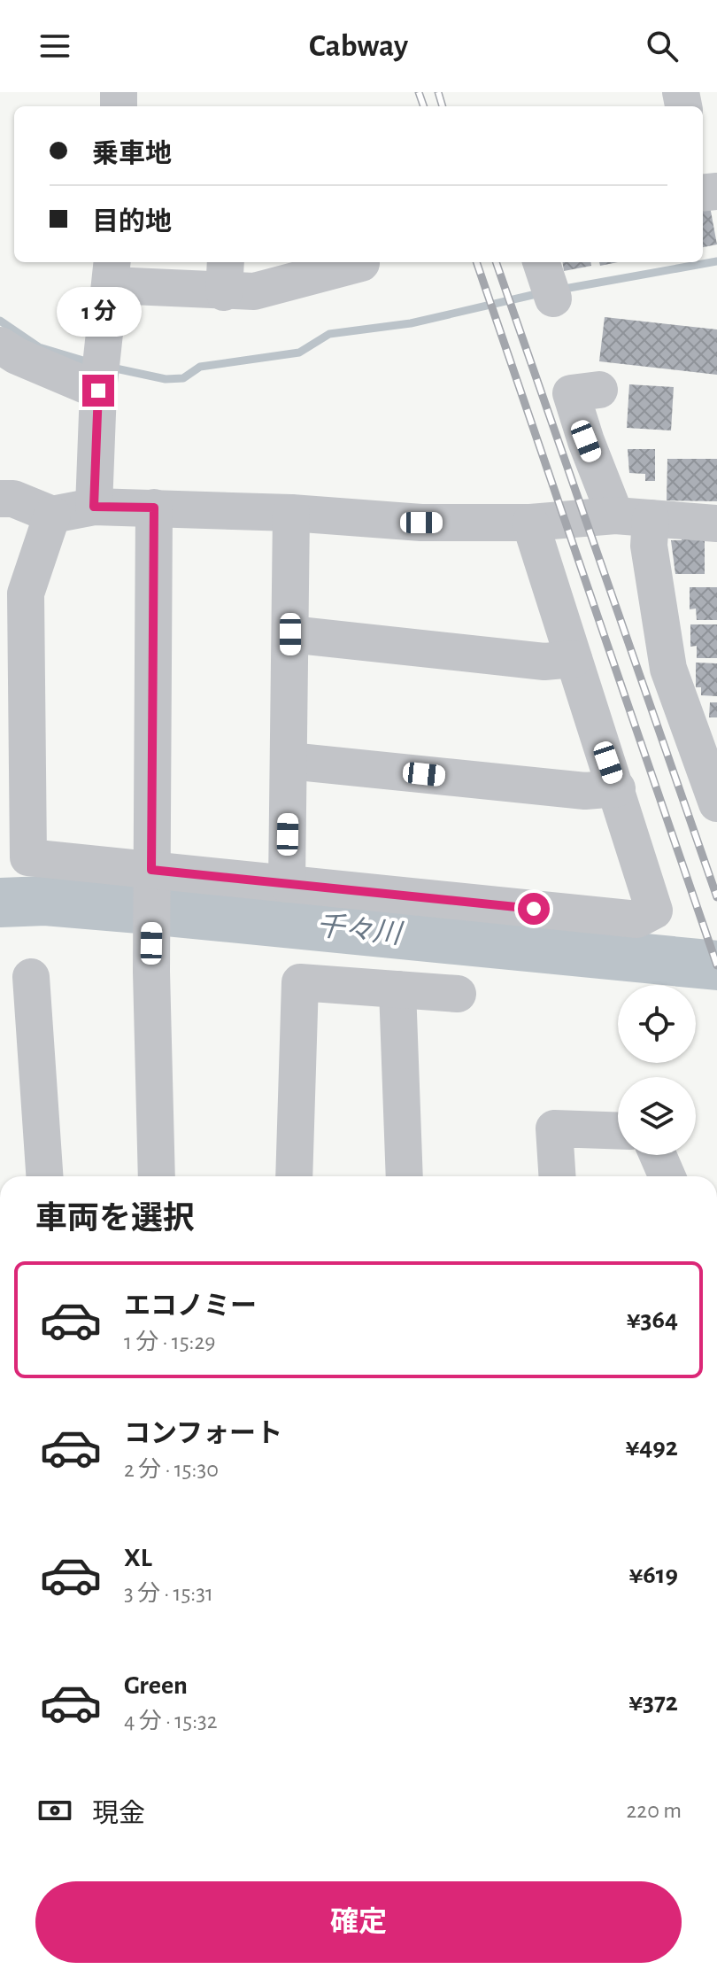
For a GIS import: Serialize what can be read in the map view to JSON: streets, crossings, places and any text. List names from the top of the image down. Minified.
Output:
{"water":["千々川"],"page":{"header":"Cabway","banner":["乗車地","目的地"],"bubble":"1 分","heading":"車両を選択","list":[{"name":"エコノミー","note":"1 分 · 15:29","value":"¥364"},{"name":"コンフォート","note":"2 分 · 15:30","value":"¥492"},{"name":"XL","note":"3 分 · 15:31","value":"¥619"},{"name":"Green","note":"4 分 · 15:32","value":"¥372"}],"pay":["現金","220 m"],"buttons":"確定"}}
